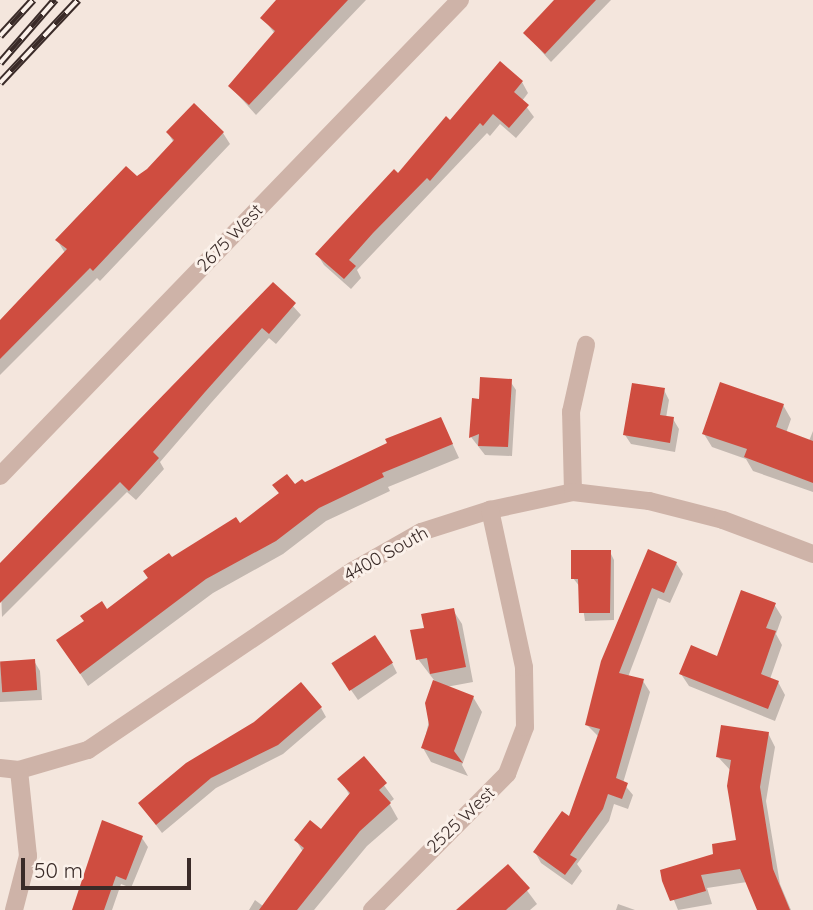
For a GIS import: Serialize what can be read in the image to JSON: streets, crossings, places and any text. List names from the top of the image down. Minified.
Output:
{"streets":{"street":["2675 West","4400 South","2525 West"]},"crossings":[["4400 South","2525 West"]],"scale_bar":"50 m"}
